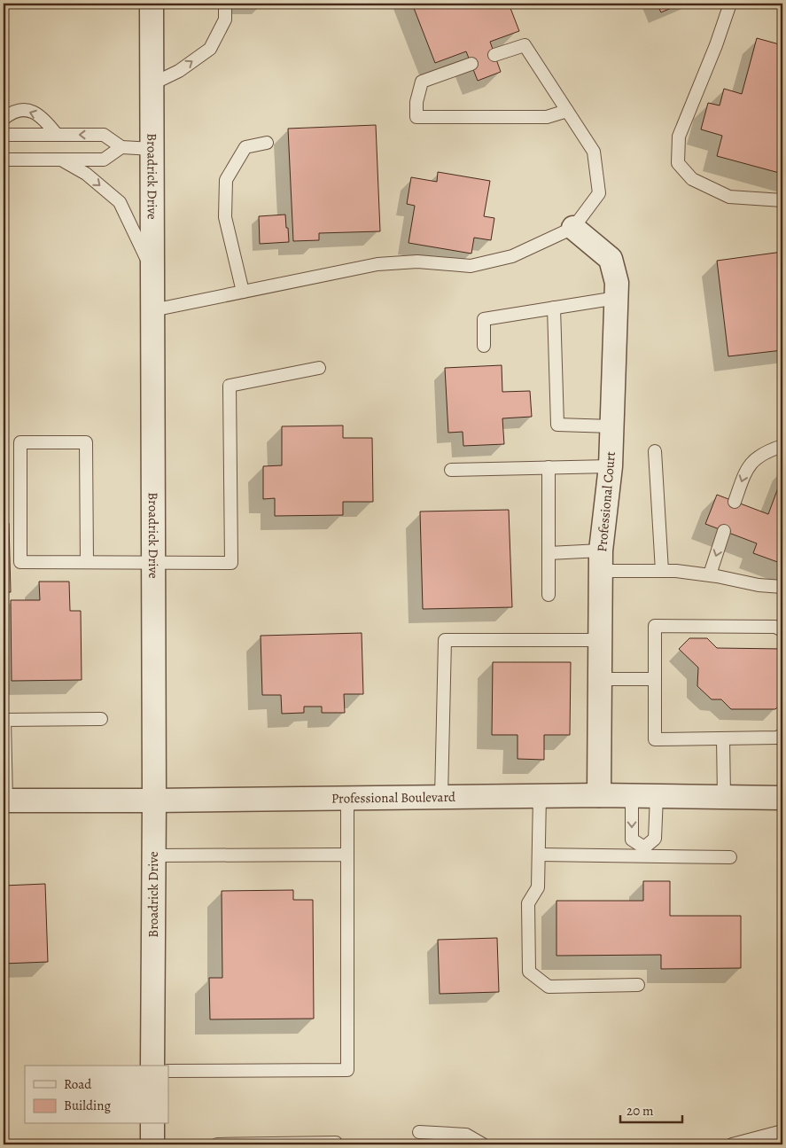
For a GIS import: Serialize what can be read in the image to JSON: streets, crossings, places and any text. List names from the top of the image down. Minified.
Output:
{"streets":{"street":["Broadrick Drive","Professional Court","Professional Boulevard"]},"crossings":[["Broadrick Drive","Professional Boulevard"],["Professional Court","Professional Boulevard"]],"legend":["Road","Building"],"scale_bar":"20 m"}
